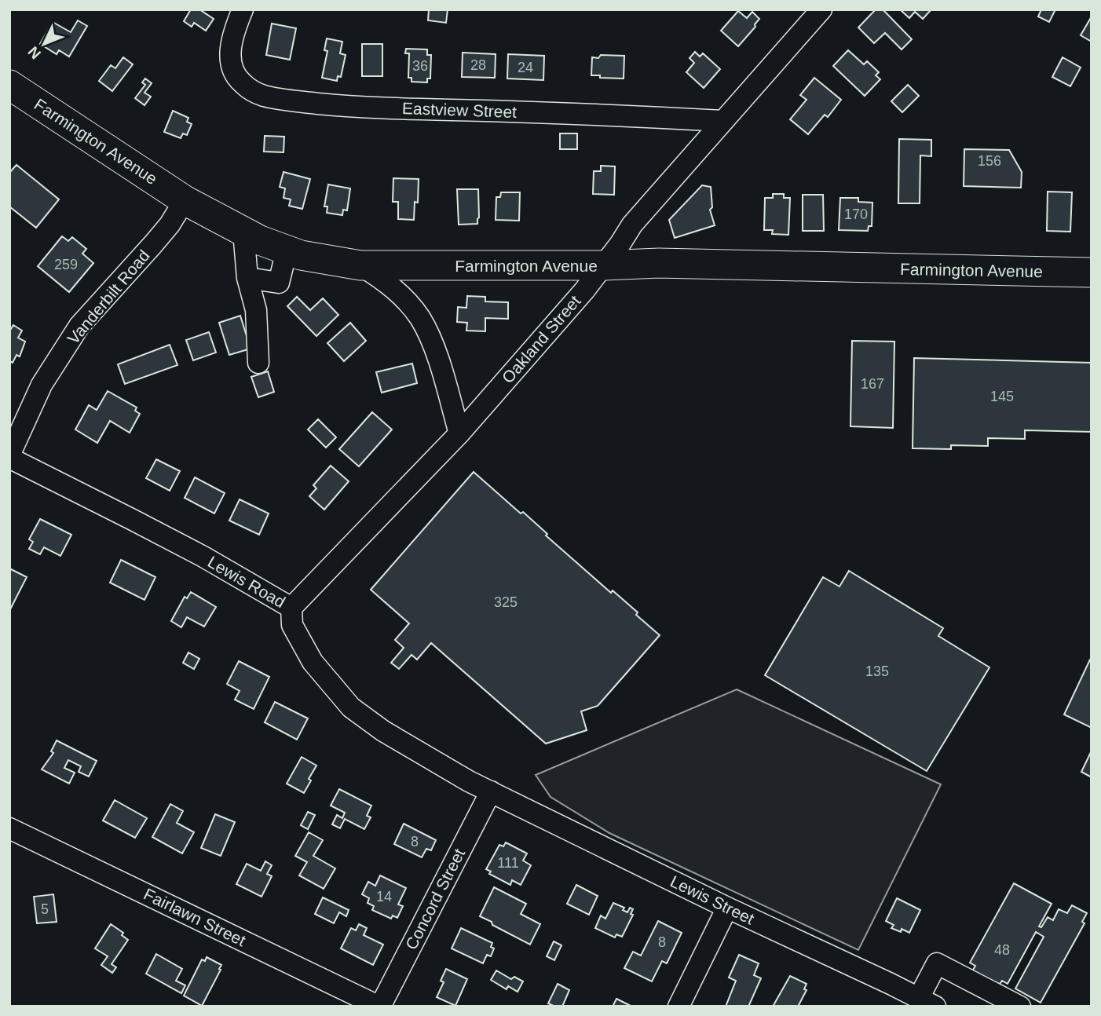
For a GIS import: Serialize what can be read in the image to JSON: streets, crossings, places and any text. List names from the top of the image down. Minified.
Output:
{"streets":{"highway":["Farmington Avenue"],"street":["Eastview Street","Vanderbilt Road","Oakland Street","Lewis Road","Concord Street","Lewis Street","Fairlawn Street"]},"crossings":[["Eastview Street","Oakland Street"],["Farmington Avenue","Vanderbilt Road"],["Farmington Avenue","Oakland Street"],["Vanderbilt Road","Lewis Road"],["Oakland Street","Lewis Road"],["Lewis Road","Concord Street"],["Lewis Road","Lewis Street"],["Concord Street","Lewis Street"],["Concord Street","Fairlawn Street"]],"house_numbers":["28","36","24","156","170","259","167","145","325","135","8","111","14","5","8","48"],"north":"bottom left"}
